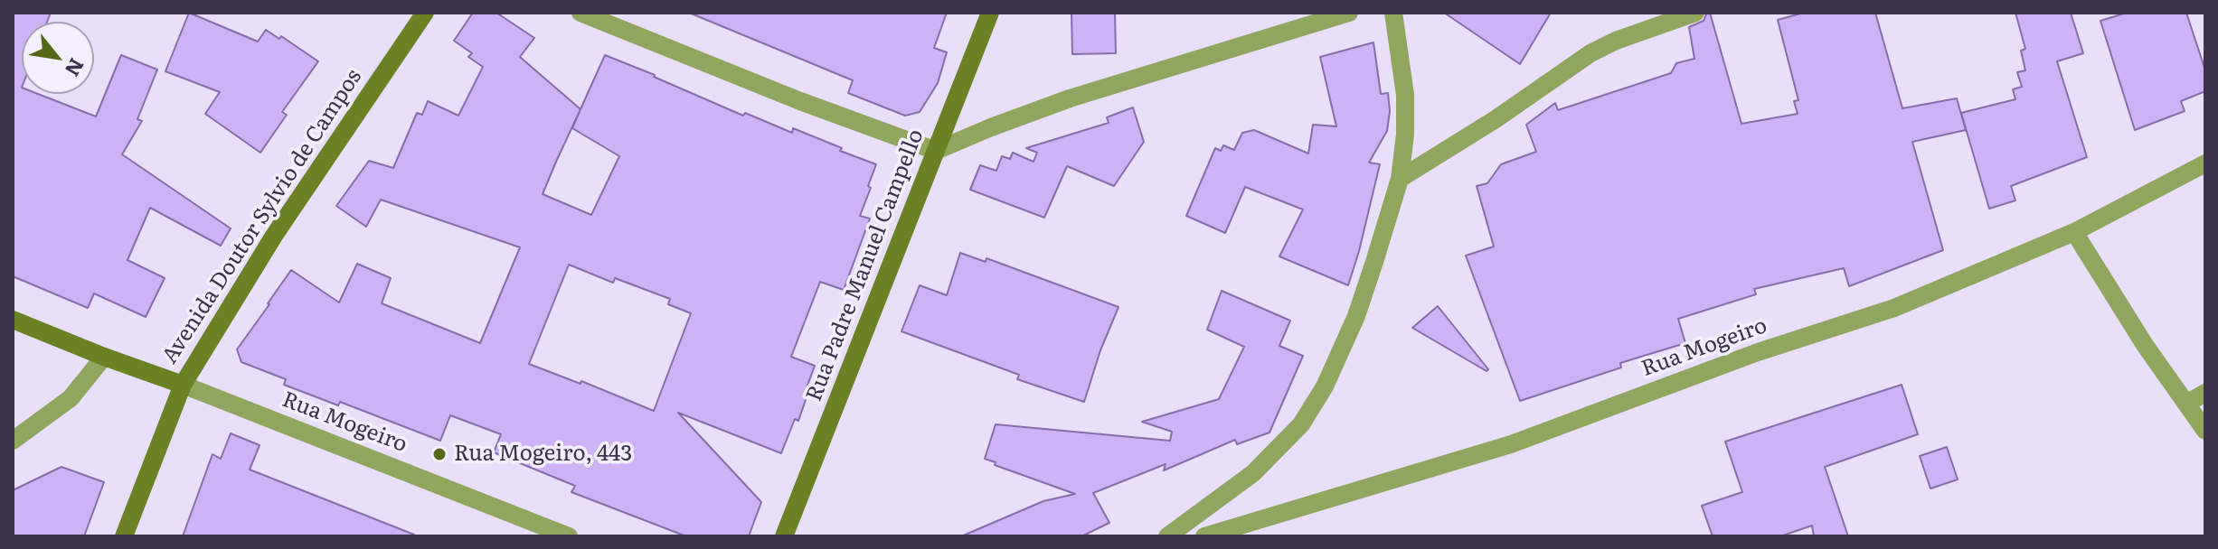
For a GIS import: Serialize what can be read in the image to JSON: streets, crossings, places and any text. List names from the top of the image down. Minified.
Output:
{"streets":{"main road":["Avenida Doutor Sylvio de Campos","Rua Padre Manuel Campello"],"street":["Rua Mogeiro"]},"crossings":[["Avenida Doutor Sylvio de Campos","Rua Mogeiro"]],"places":["Rua Mogeiro, 443"],"north":"bottom right"}
